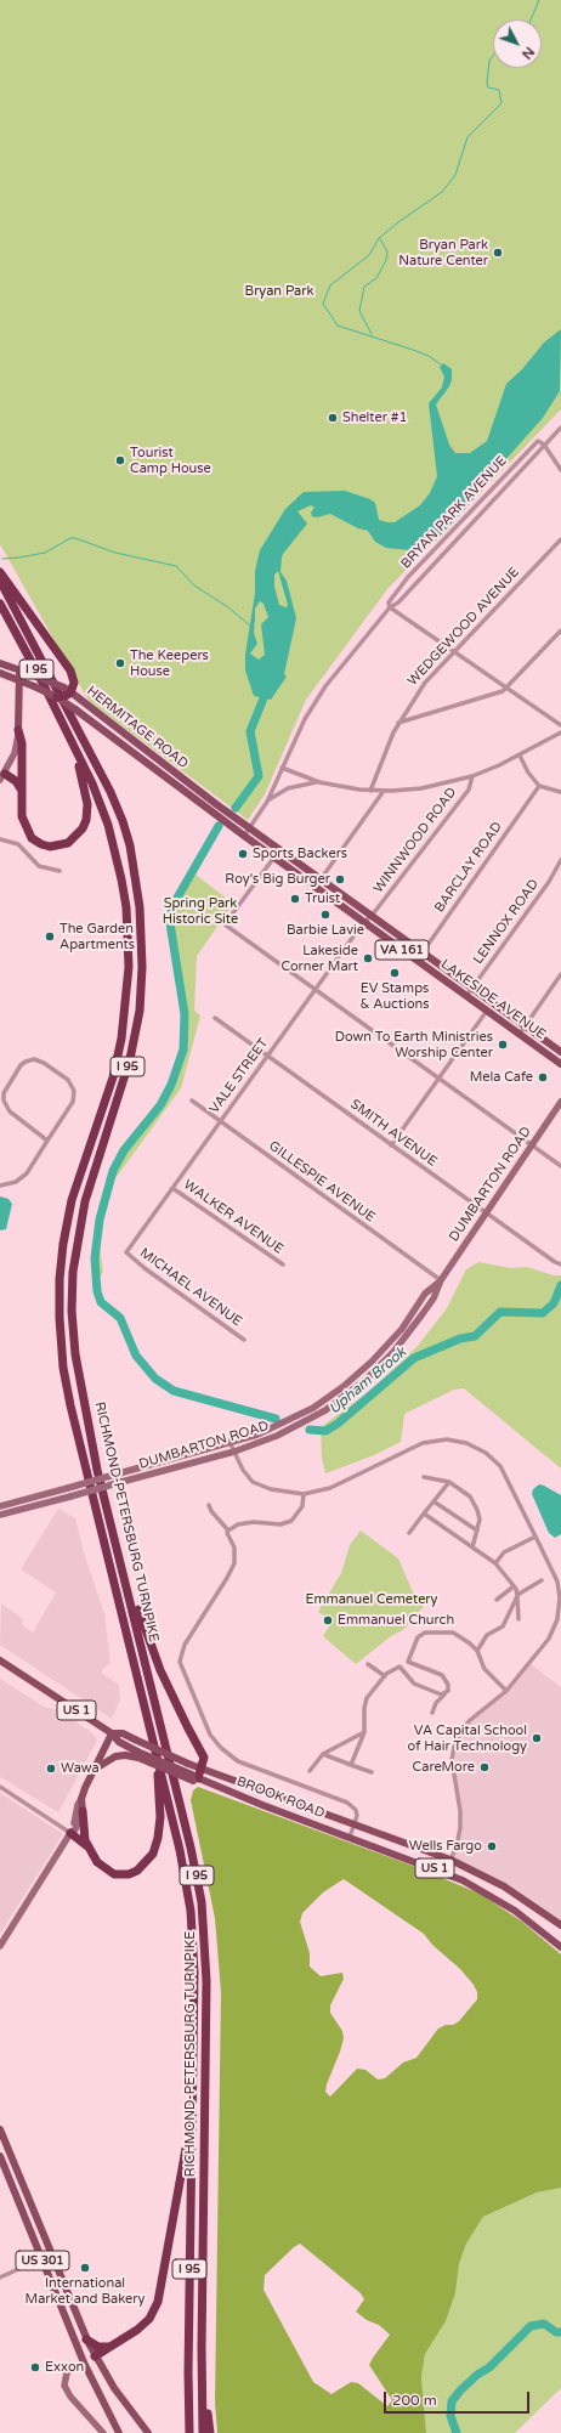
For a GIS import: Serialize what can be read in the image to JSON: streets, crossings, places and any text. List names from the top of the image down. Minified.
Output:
{"streets":{"highway":["I 95","RICHMOND-PETERSBURG TURNPIKE"],"main road":["HERMITAGE ROAD","VA 161","LAKESIDE AVENUE","DUMBARTON ROAD","US 1","BROOK ROAD","US 301"],"street":["BRYAN PARK AVENUE","WEDGEWOOD AVENUE","WINNWOOD ROAD","BARCLAY ROAD","LENNOX ROAD","VALE STREET","SMITH AVENUE","GILLESPIE AVENUE","WALKER AVENUE","MICHAEL AVENUE"]},"crossings":[["BRYAN PARK AVENUE","HERMITAGE ROAD"],["BRYAN PARK AVENUE","LAKESIDE AVENUE"],["I 95","RICHMOND-PETERSBURG TURNPIKE"],["HERMITAGE ROAD","LAKESIDE AVENUE"],["WINNWOOD ROAD","LAKESIDE AVENUE"],["WINNWOOD ROAD","VALE STREET"],["BARCLAY ROAD","LAKESIDE AVENUE"],["LENNOX ROAD","LAKESIDE AVENUE"],["LAKESIDE AVENUE","VALE STREET"],["VALE STREET","SMITH AVENUE"],["VALE STREET","GILLESPIE AVENUE"],["VALE STREET","WALKER AVENUE"],["VALE STREET","MICHAEL AVENUE"],["SMITH AVENUE","DUMBARTON ROAD"],["GILLESPIE AVENUE","DUMBARTON ROAD"]],"water":["Upham Brook"],"parks":["Bryan Park","Spring Park Historic Site","Emmanuel Cemetery"],"places":["Bryan Park Nature Center","Shelter #1","Tourist Camp House","The Keepers House","Sports Backers","Roy's Big Burger","Truist","Barbie Lavie","The Garden Apartments","Lakeside Corner Mart","EV Stamps & Auctions","Down To Earth Ministries Worship Center","Mela Cafe","Emmanuel Church","VA Capital School of Hair Technology","CareMore","Wawa","Wells Fargo","International Market and Bakery","Exxon"],"scale_bar":"200 m","north":"bottom right"}
